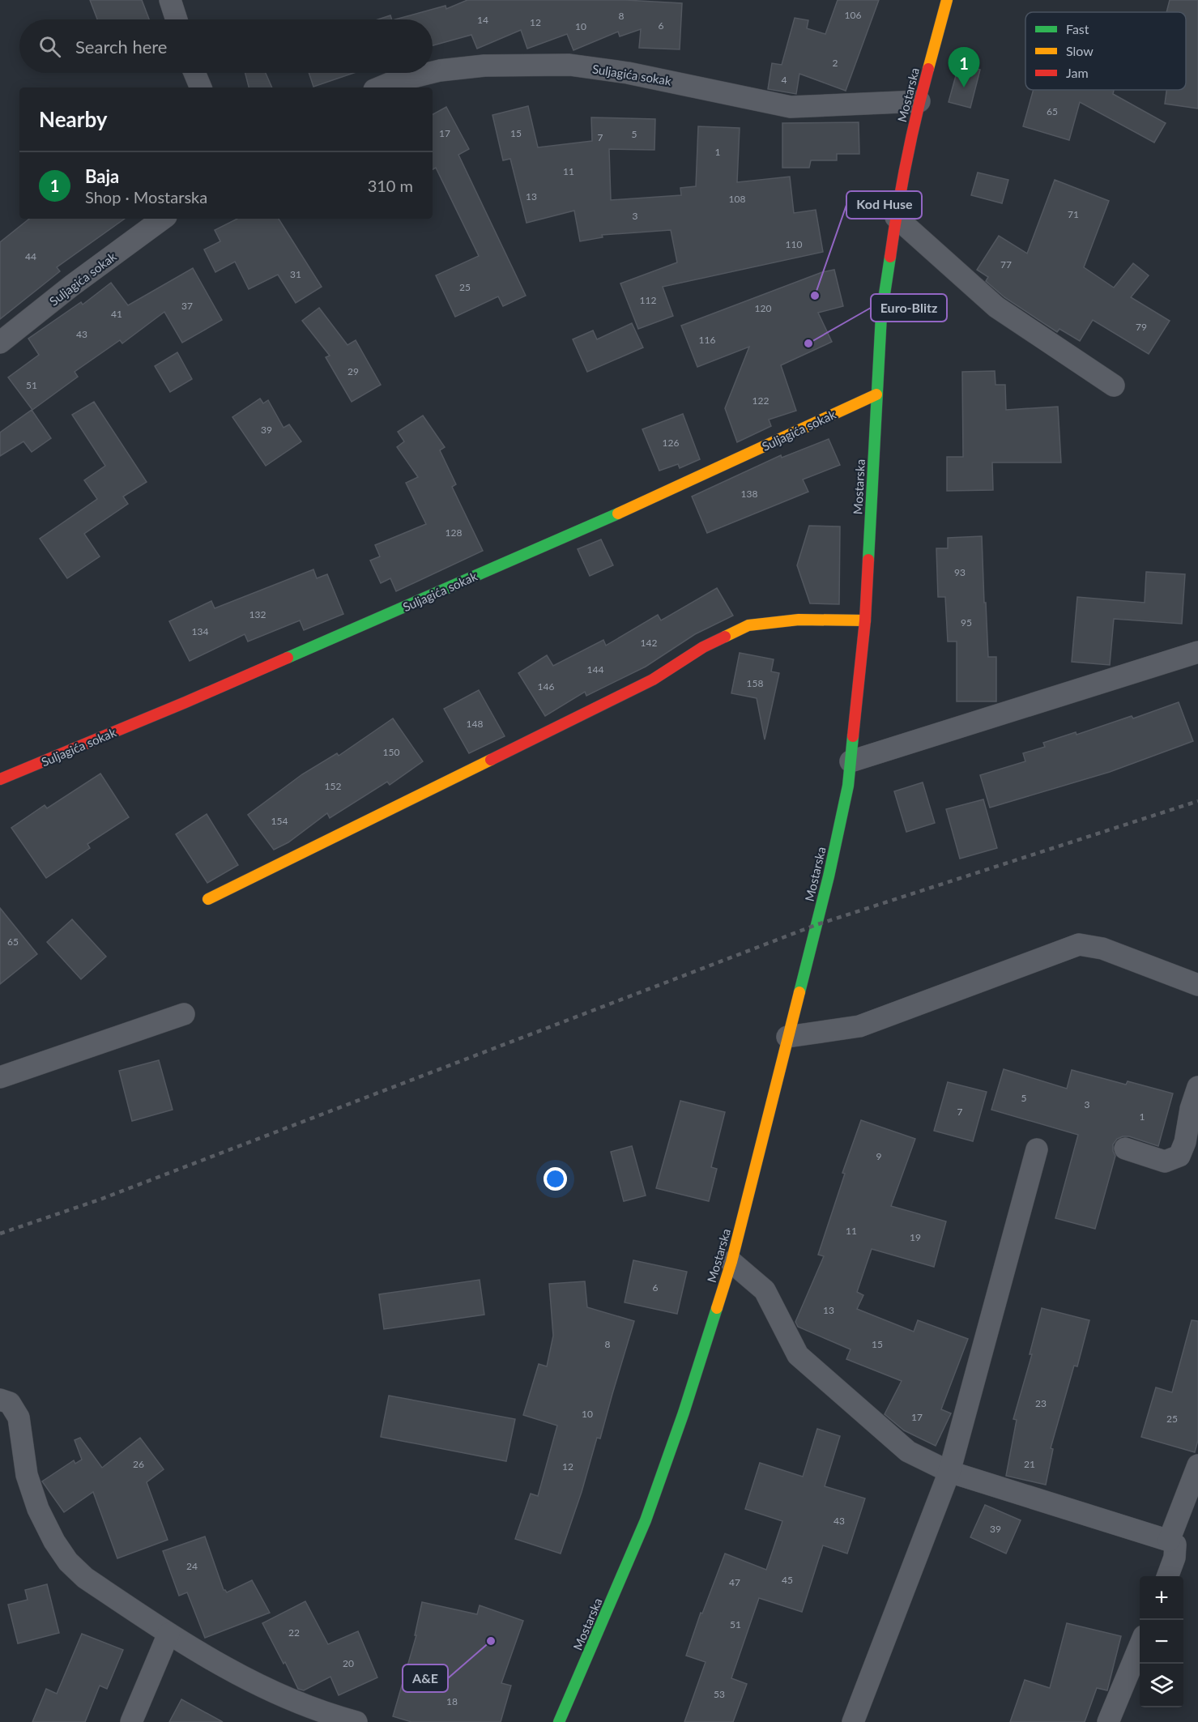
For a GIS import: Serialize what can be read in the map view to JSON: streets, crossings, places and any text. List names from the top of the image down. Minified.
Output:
{"streets":{"main road":["Suljagića sokak","Mostarska"]},"crossings":[["Suljagića sokak","Mostarska"]],"places":["Kod Huse","Euro-Blitz","A&E"],"house_numbers":["106","8","14","12","6","10","2","4","65","17","15","5","7","1","11","13","108","71","3","110","44","77","31","25","112","37","120","41","79","43","116","29","51","122","39","126","138","128","93","132","95","134","142","144","158","146","148","150","152","154","65","5","3","7","1","9","11","19","6","13","8","15","23","10","17","25","26","21","12","43","39","24","45","47","51","22","20","53","18"],"legend":["Fast","Slow","Jam"],"page":{"search":"Search here","pins":"1","heading":"Nearby","list":[{"mark":"1","name":"Baja","note":"Shop · Mostarska","value":"310 m"}],"map_buttons":["+","−"]}}
